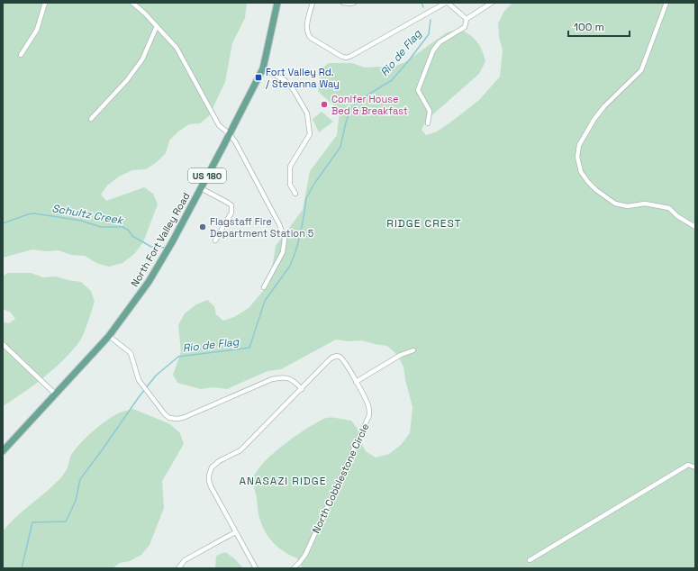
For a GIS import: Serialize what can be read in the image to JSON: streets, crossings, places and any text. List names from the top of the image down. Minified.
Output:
{"streets":{"main road":["US 180","North Fort Valley Road"],"street":["North Cobblestone Circle"]},"districts":["RIDGE CREST","ANASAZI RIDGE"],"water":["Rio de Flag","Schultz Creek"],"places":{"transit":["Fort Valley Rd. / Stevanna Way"],"other":["Conifer House Bed & Breakfast","Flagstaff Fire Department Station 5"]},"scale_bar":"100 m"}
